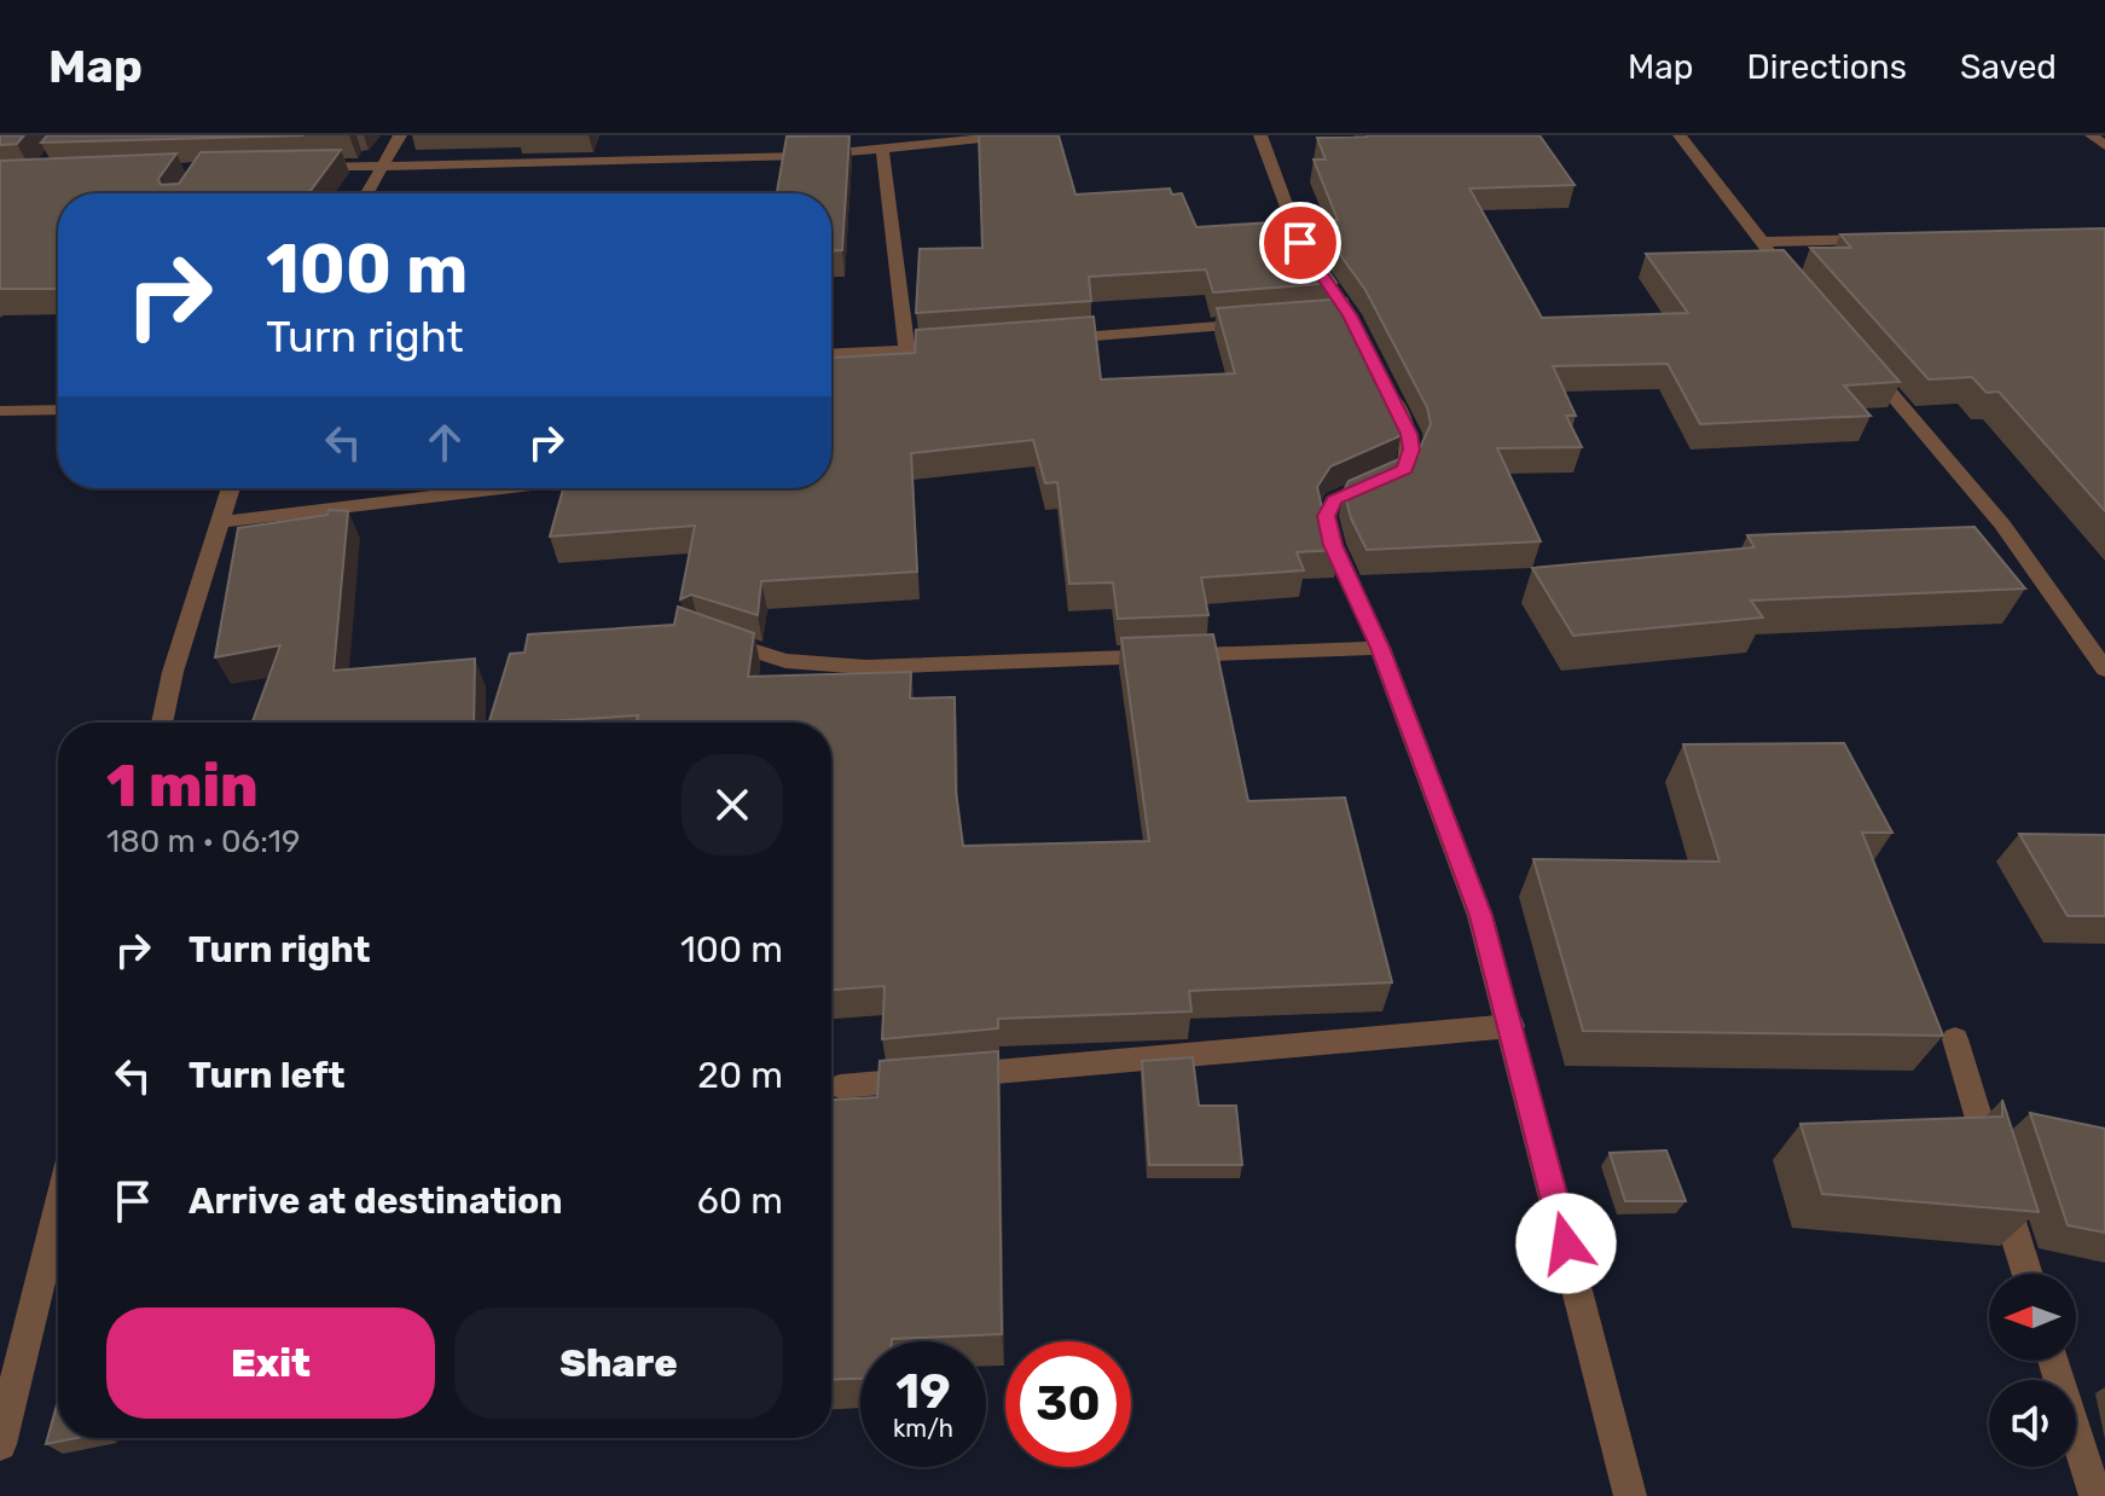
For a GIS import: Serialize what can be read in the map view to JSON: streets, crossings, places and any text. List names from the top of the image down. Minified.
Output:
{"north":"left","page":{"header":"Map","nav":["Map","Directions","Saved"],"turn":["100 m","Turn right"],"heading":["1 min","180 m · 06:19"],"list":[{"name":"Turn right","value":"100 m"},{"name":"Turn left","value":"20 m"},{"name":"Arrive at destination","value":"60 m"}],"buttons":["Exit","Share"],"speed":"19 km/h","limit":"30"}}
